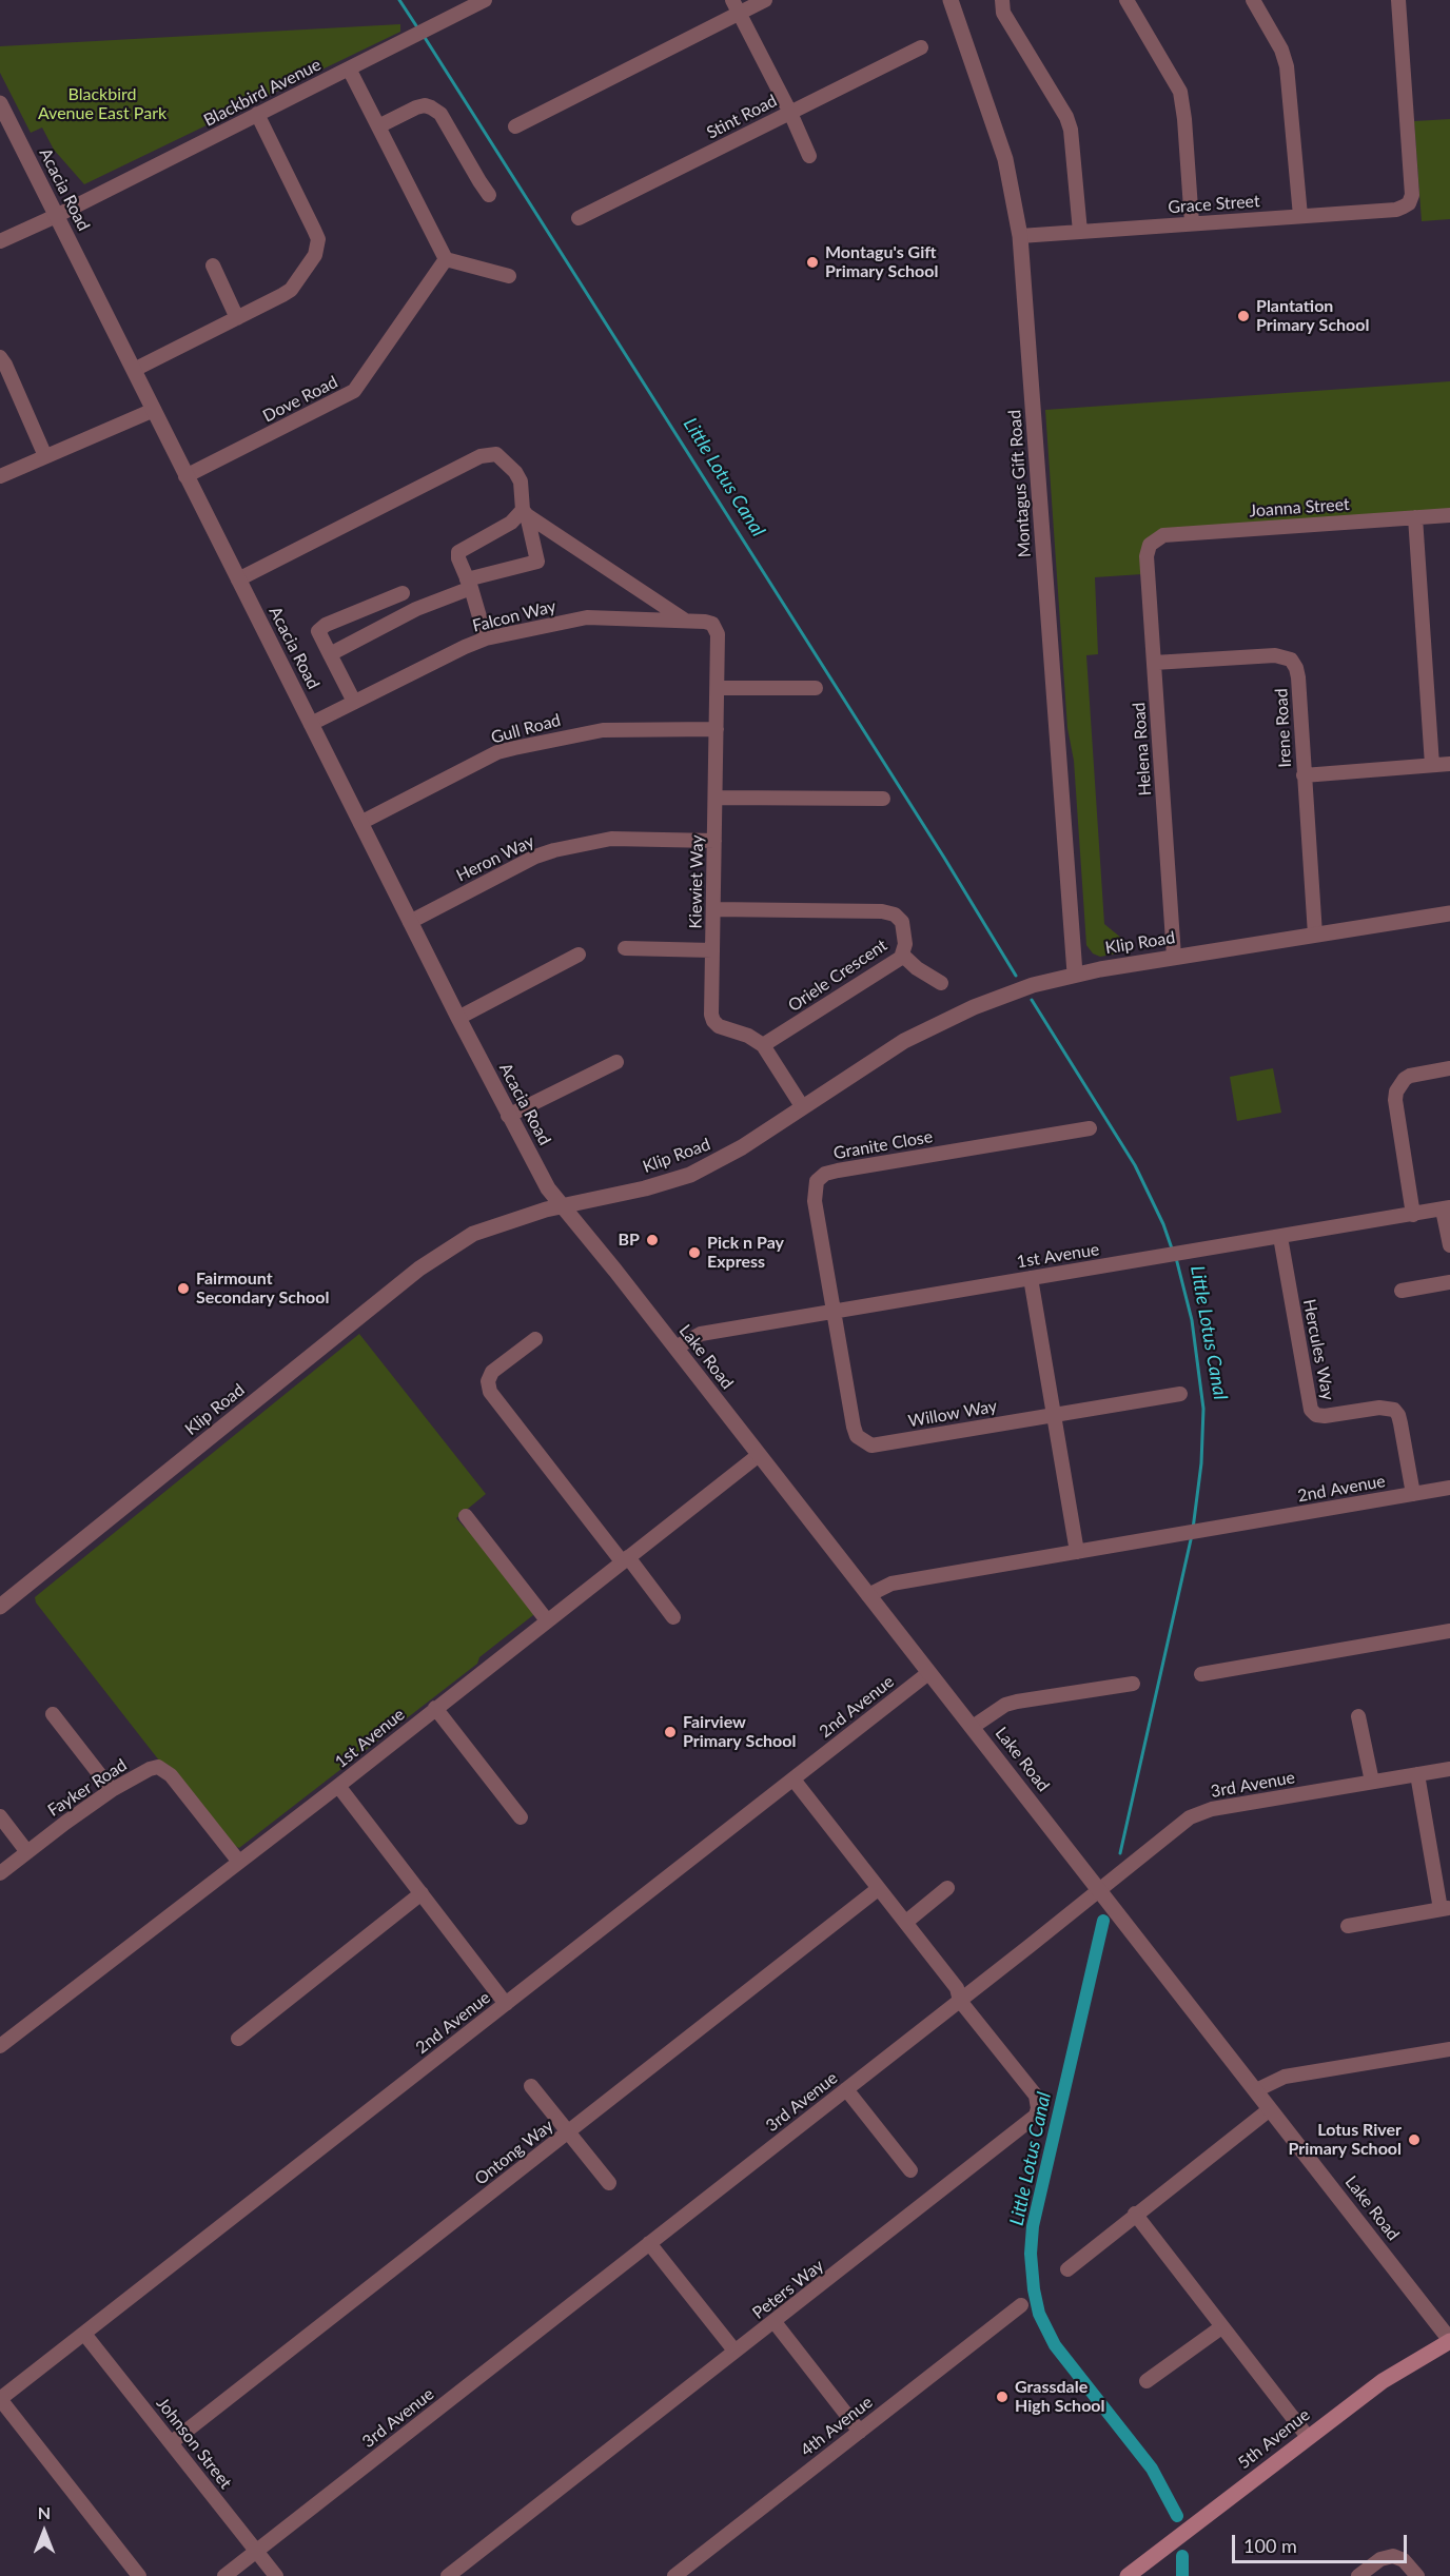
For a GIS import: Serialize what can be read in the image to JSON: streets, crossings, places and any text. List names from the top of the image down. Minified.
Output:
{"streets":{"main road":["5th Avenue"],"street":["Blackbird Avenue","Stint Road","Acacia Road","Grace Street","Dove Road","Montagus Gift Road","Joanna Street","Falcon Way","Irene Road","Gull Road","Helena Road","Heron Way","Kiewiet Way","Klip Road","Oriele Crescent","Granite Close","1st Avenue","Hercules Way","Lake Road","Willow Way","2nd Avenue","3rd Avenue","Fayker Road","Ontong Way","Peters Way","4th Avenue","Johnson Street"]},"crossings":[["Blackbird Avenue","Acacia Road"],["Acacia Road","Dove Road"],["Acacia Road","Falcon Way"],["Acacia Road","Gull Road"],["Acacia Road","Heron Way"],["Acacia Road","Klip Road"],["Acacia Road","Lake Road"],["Grace Street","Montagus Gift Road"],["Montagus Gift Road","Klip Road"],["Joanna Street","Helena Road"],["Falcon Way","Kiewiet Way"],["Irene Road","Helena Road"],["Irene Road","Klip Road"],["Gull Road","Kiewiet Way"],["Helena Road","Klip Road"],["Heron Way","Kiewiet Way"],["Kiewiet Way","Oriele Crescent"],["Klip Road","Lake Road"],["Granite Close","1st Avenue"],["Granite Close","Willow Way"],["1st Avenue","Hercules Way"],["1st Avenue","Lake Road"],["1st Avenue","Willow Way"],["1st Avenue","Fayker Road"],["Hercules Way","2nd Avenue"],["Lake Road","2nd Avenue"],["Lake Road","3rd Avenue"],["Lake Road","5th Avenue"],["2nd Avenue","Johnson Street"],["3rd Avenue","Peters Way"],["3rd Avenue","Johnson Street"],["Ontong Way","Johnson Street"]],"water":["Little Lotus Canal"],"parks":["Blackbird Avenue East Park"],"places":["Montagu's Gift Primary School","Plantation Primary School","BP","Pick n Pay Express","Fairmount Secondary School","Fairview Primary School","Lotus River Primary School","Grassdale High School"],"scale_bar":"100 m","north":"top"}
